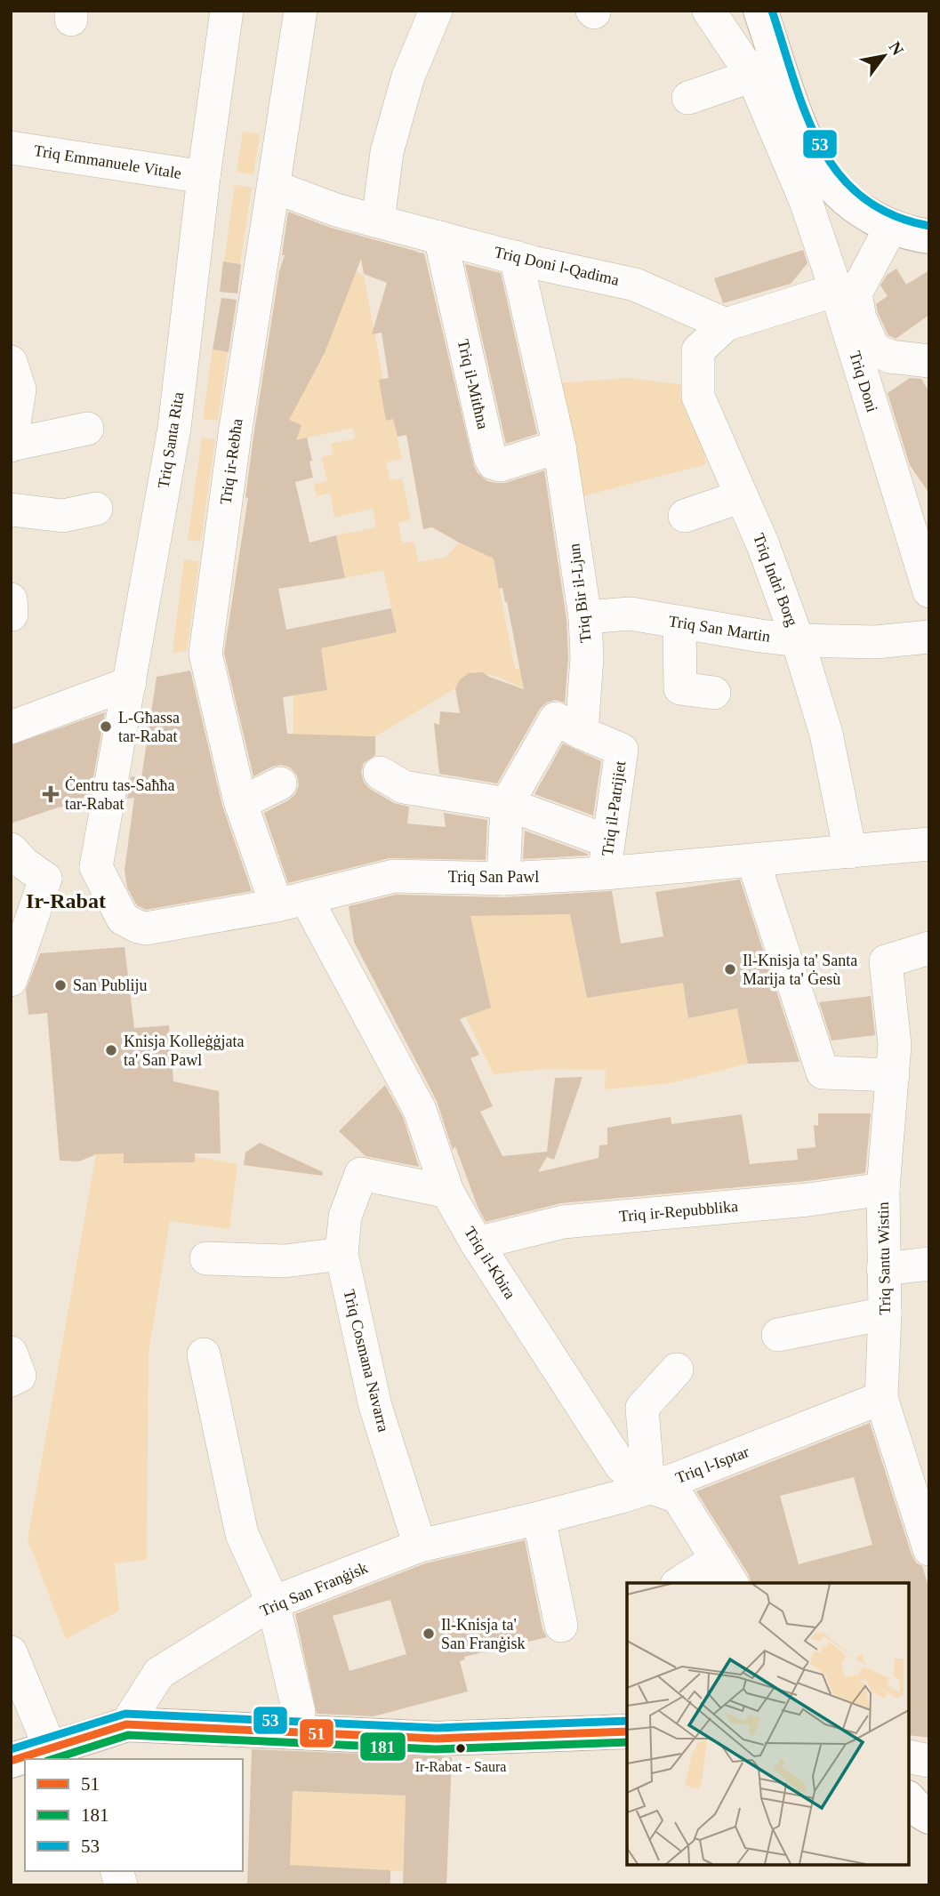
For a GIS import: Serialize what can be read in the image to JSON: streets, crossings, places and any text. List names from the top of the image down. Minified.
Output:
{"streets":{"street":["Triq Emmanuele Vitale","Triq Doni l-Qadima","Triq Doni","Triq il-Mitħna","Triq Santa Rita","Triq ir-Rebħa","Triq Indrì Borg","Triq Bir il-Ljun","Triq San Martin","Triq il-Patrijiet","Triq San Pawl","Triq ir-Repubblika","Triq Santu Wistin","Triq il-Kbira","Triq Cosmana Navarra","Triq l-Isptar","Triq San Franġisk"]},"crossings":[["Triq Emmanuele Vitale","Triq Santa Rita"],["Triq Doni l-Qadima","Triq il-Mitħna"],["Triq Doni l-Qadima","Triq ir-Rebħa"],["Triq Doni l-Qadima","Triq Indrì Borg"],["Triq Doni l-Qadima","Triq Bir il-Ljun"],["Triq il-Mitħna","Triq Bir il-Ljun"],["Triq Santa Rita","Triq San Pawl"],["Triq ir-Rebħa","Triq San Pawl"],["Triq ir-Rebħa","Triq il-Kbira"],["Triq Indrì Borg","Triq San Martin"],["Triq Indrì Borg","Triq San Pawl"],["Triq Bir il-Ljun","Triq San Martin"],["Triq Bir il-Ljun","Triq il-Patrijiet"],["Triq il-Patrijiet","Triq San Pawl"],["Triq San Pawl","Triq il-Kbira"],["Triq ir-Repubblika","Triq Santu Wistin"],["Triq ir-Repubblika","Triq il-Kbira"],["Triq Santu Wistin","Triq l-Isptar"],["Triq il-Kbira","Triq Cosmana Navarra"],["Triq il-Kbira","Triq l-Isptar"],["Triq Cosmana Navarra","Triq San Franġisk"],["Triq l-Isptar","Triq San Franġisk"]],"districts":["Ir-Rabat"],"places":{"other":["L-Għassa tar-Rabat","Il-Knisja ta' Santa Marija ta' Ġesù","San Publiju","Knisja Kolleġġjata ta' San Pawl","Il-Knisja ta' San Franġisk","Ir-Rabat - Saura"],"health":["Ċentru tas-Saħħa tar-Rabat"]},"lines":["transit line 53","transit line 51","transit line 181"],"legend":["51","181","53"],"north":"top right"}
